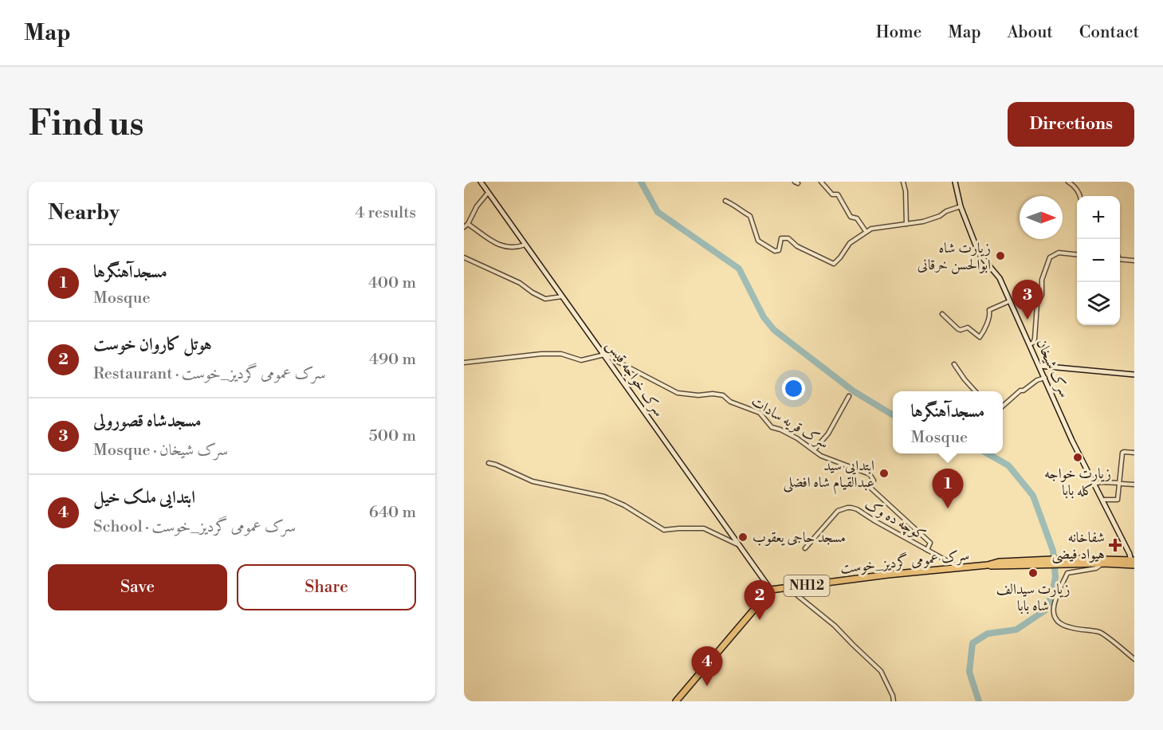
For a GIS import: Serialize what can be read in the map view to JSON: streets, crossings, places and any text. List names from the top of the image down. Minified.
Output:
{"streets":{"highway":["سرک عمومی گردیز_خوست","NH12"],"street":["سرک شیخان","سرک خواجه قیس","سرک قریه سادات","کوچه ده وک"]},"crossings":[["سرک شیخان","سرک عمومی گردیز_خوست"],["سرک خواجه قیس","سرک قریه سادات"],["سرک خواجه قیس","سرک عمومی گردیز_خوست"],["سرک خواجه قیس","NH12"],["سرک قریه سادات","کوچه ده وک"],["کوچه ده وک","سرک عمومی گردیز_خوست"],["سرک عمومی گردیز_خوست","NH12"]],"places":{"other":["زیارت شاه ابوالحسن خرقانی","زیارت خواجه کله بابا","ابتدایی سید عبدالقیام شاه افضلی","مسجد حاجی یعقوب","زیارت سیدالف شاه بابا"],"health":["شفاخانه هیواد فیضی"]},"north":"right","page":{"header":"Map","nav":["Home","Map","About","Contact"],"buttons":["Directions",["Save","Share"]],"title":"Find us","heading":["Nearby","4 results"],"map_buttons":["+","−"],"list":[{"mark":"1","name":"مسجدآهنگرها","note":"Mosque","value":"400 m"},{"mark":"2","name":"هوتل کاروان خوست","note":"Restaurant · سرک عمومی گردیز_خوست","value":"490 m"},{"mark":"3","name":"مسجدشاه قصورولی","note":"Mosque · سرک شیخان","value":"500 m"},{"mark":"4","name":"ابتدایی ملک خیل","note":"School · سرک عمومی گردیز_خوست","value":"640 m"}],"pins":["3","1","2","4"],"popup":["مسجدآهنگرها","Mosque"]}}
